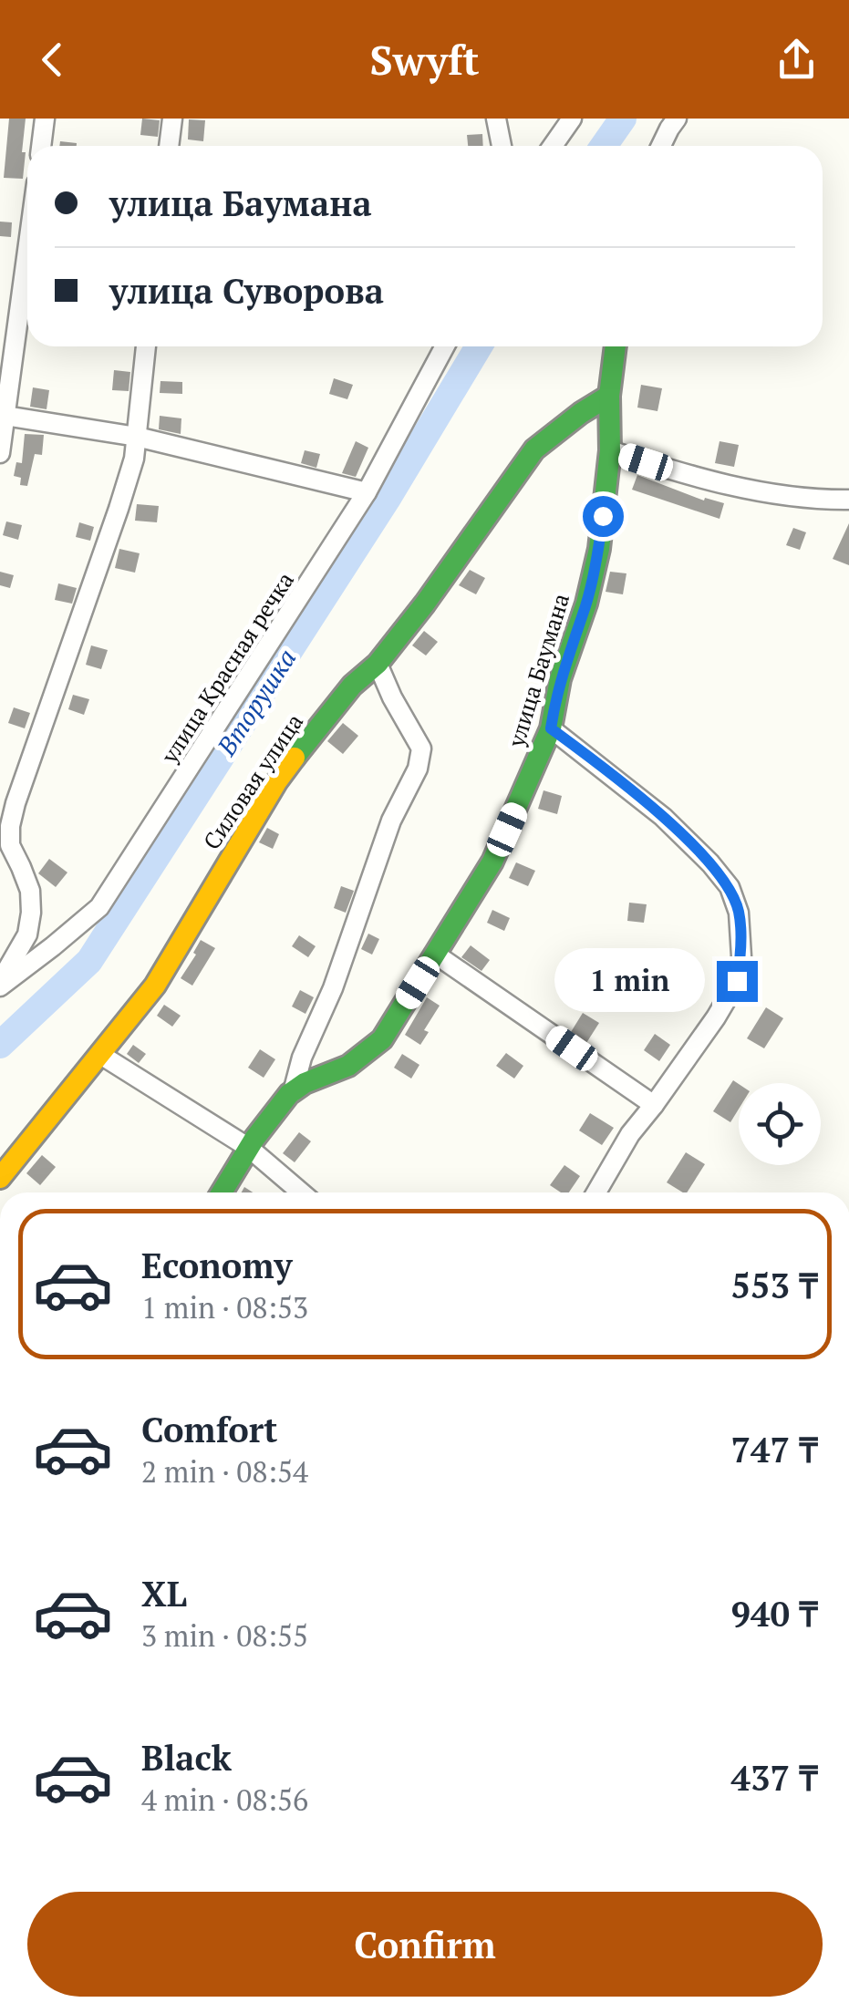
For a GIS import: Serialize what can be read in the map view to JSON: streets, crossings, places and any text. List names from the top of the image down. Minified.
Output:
{"streets":{"street":["улица Красная речка","улица Баумана","Силовая улица"]},"crossings":[["улица Баумана","Силовая улица"]],"water":["Вторушка"],"page":{"header":"Swyft","banner":["улица Баумана","улица Суворова"],"bubble":"1 min","list":[{"name":"Economy","note":"1 min · 08:53","value":"553 ₸"},{"name":"Comfort","note":"2 min · 08:54","value":"747 ₸"},{"name":"XL","note":"3 min · 08:55","value":"940 ₸"},{"name":"Black","note":"4 min · 08:56","value":"437 ₸"}],"buttons":"Confirm"}}
